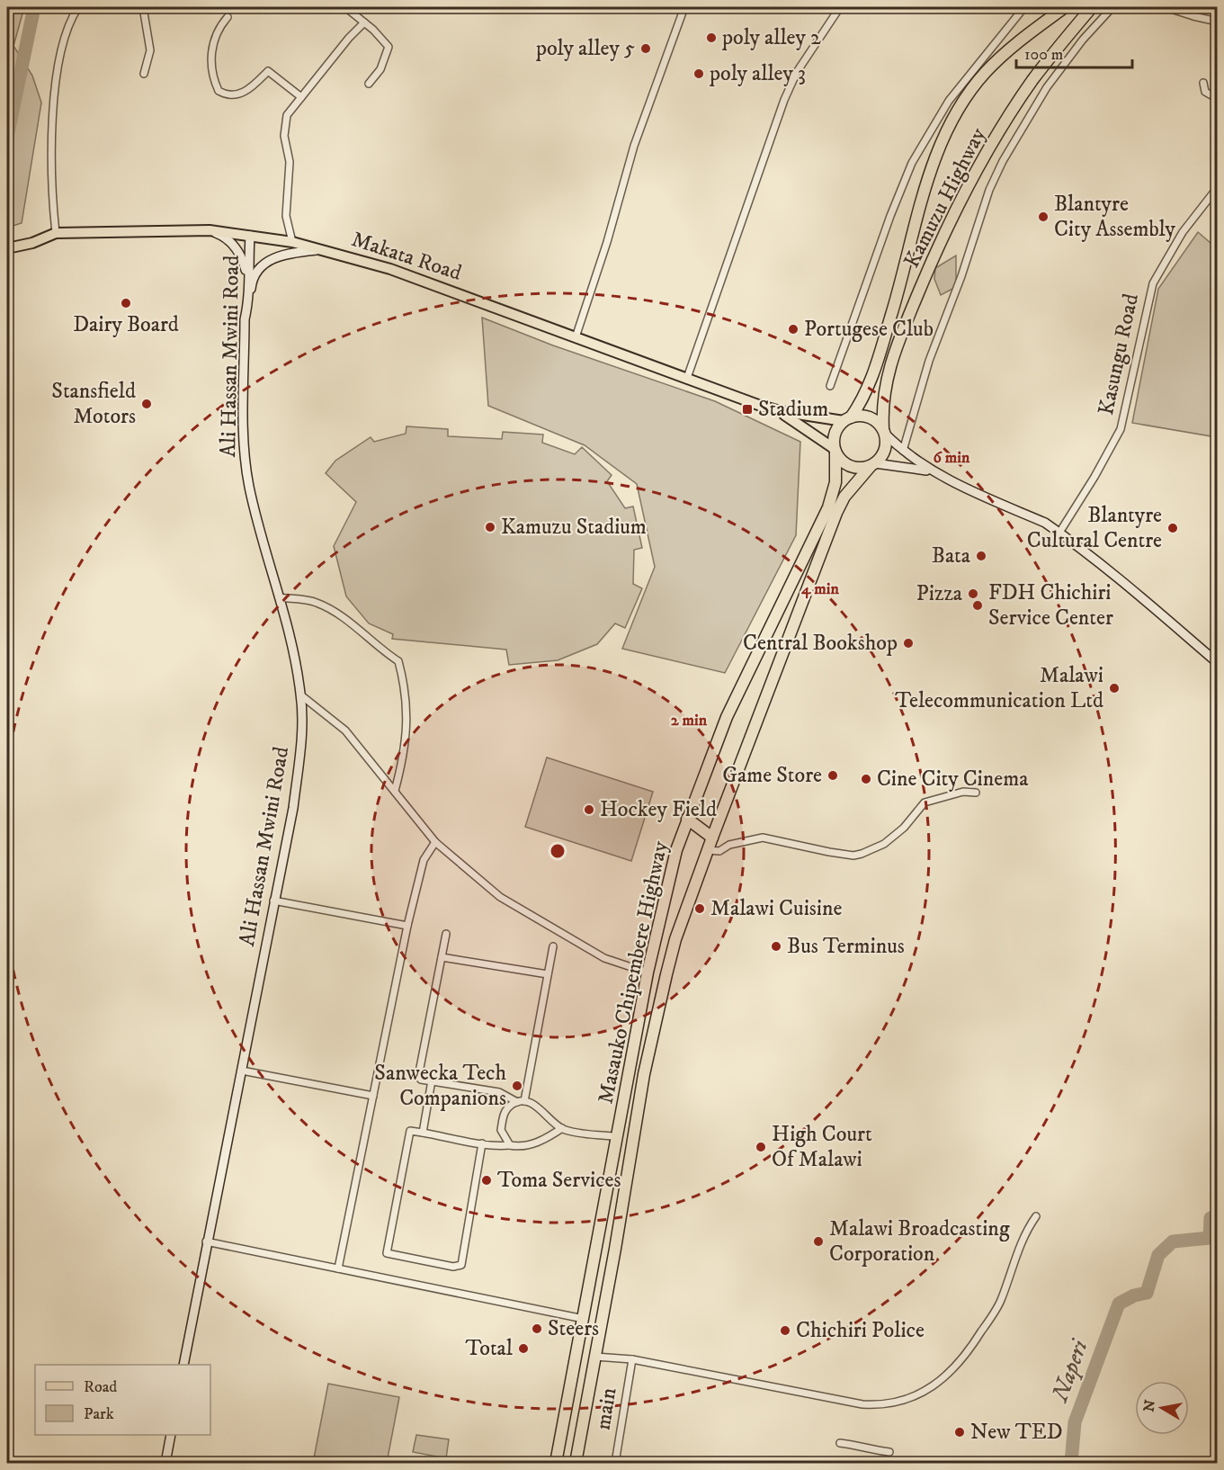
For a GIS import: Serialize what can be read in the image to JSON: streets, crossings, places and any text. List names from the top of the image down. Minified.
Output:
{"streets":{"highway":["Kamuzu Highway","Masauko Chipembere Highway"],"main road":["Makata Road","Ali Hassan Mwini Road"],"street":["Kasungu Road","main"]},"crossings":[["Kamuzu Highway","Makata Road"],["Kamuzu Highway","Masauko Chipembere Highway"],["Makata Road","Ali Hassan Mwini Road"],["Makata Road","Masauko Chipembere Highway"]],"water":["Naperi"],"places":{"other":["poly alley 2","poly alley 5","poly alley 3","Blantyre City Assembly","Dairy Board","Portugese Club","Stansfield Motors","Kamuzu Stadium","Blantyre Cultural Centre","Bata","Pizza","FDH Chichiri Service Center","Central Bookshop","Malawi Telecommunication Ltd","Game Store","Cine City Cinema","Hockey Field","Malawi Cuisine","Bus Terminus","Sanwecka Tech Companions","High Court Of Malawi","Toma Services","Malawi Broadcasting Corporation","Steers","Chichiri Police","Total","New TED"],"transit":["Stadium"]},"legend":["Road","Park"],"scale_bar":"100 m","north":"left","rings":["6 min","4 min","2 min"]}
